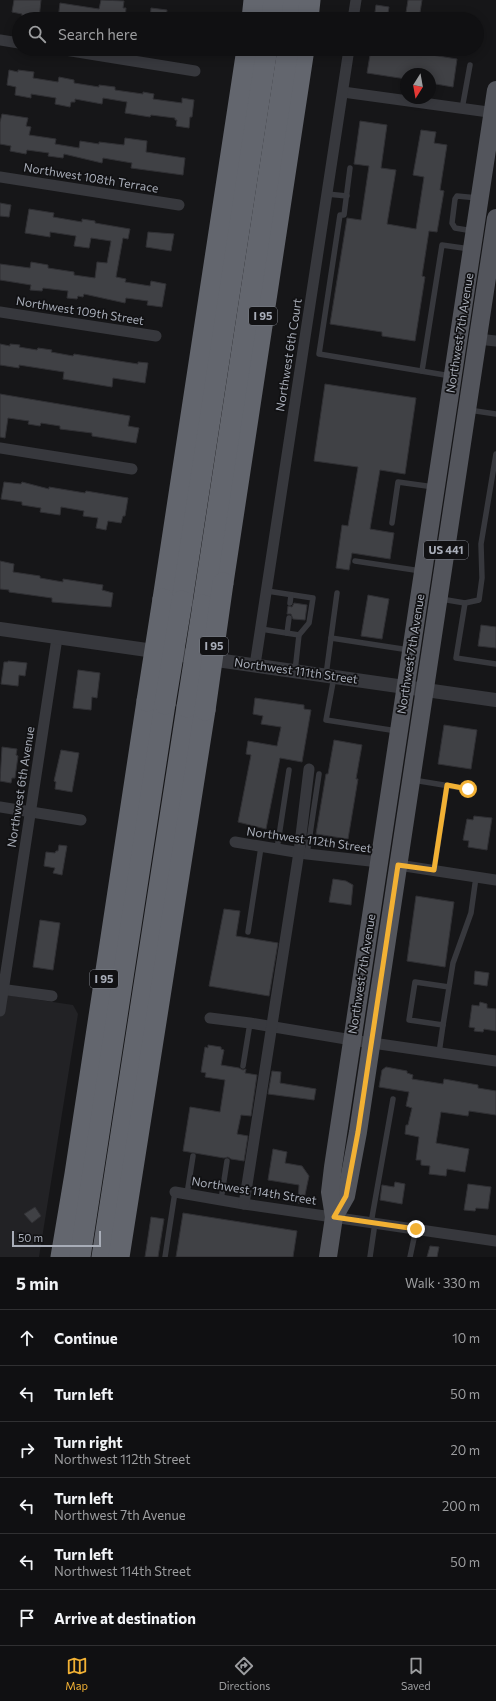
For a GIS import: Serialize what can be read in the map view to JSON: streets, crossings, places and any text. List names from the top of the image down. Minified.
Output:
{"streets":{"highway":["I 95"],"main road":["Northwest 7th Avenue","US 441"],"street":["Northwest 108th Terrace","Northwest 109th Street","Northwest 6th Court","Northwest 111th Street","Northwest 6th Avenue","Northwest 112th Street","Northwest 114th Street"]},"crossings":[["Northwest 7th Avenue","Northwest 111th Street"],["Northwest 7th Avenue","Northwest 112th Street"],["Northwest 7th Avenue","Northwest 114th Street"],["Northwest 6th Court","Northwest 111th Street"],["Northwest 111th Street","Northwest 6th Avenue"]],"scale_bar":"50 m","north":"bottom","page":{"search":"Search here","scale":"50 m","heading":["5 min","Walk · 330 m"],"list":[["Continue","10 m"],["Turn left","50 m"],["Turn right","Northwest 112th Street","20 m"],["Turn left","Northwest 7th Avenue","200 m"],["Turn left","Northwest 114th Street","50 m"],"Arrive at destination"],"nav":["Map","Directions","Saved"]}}
